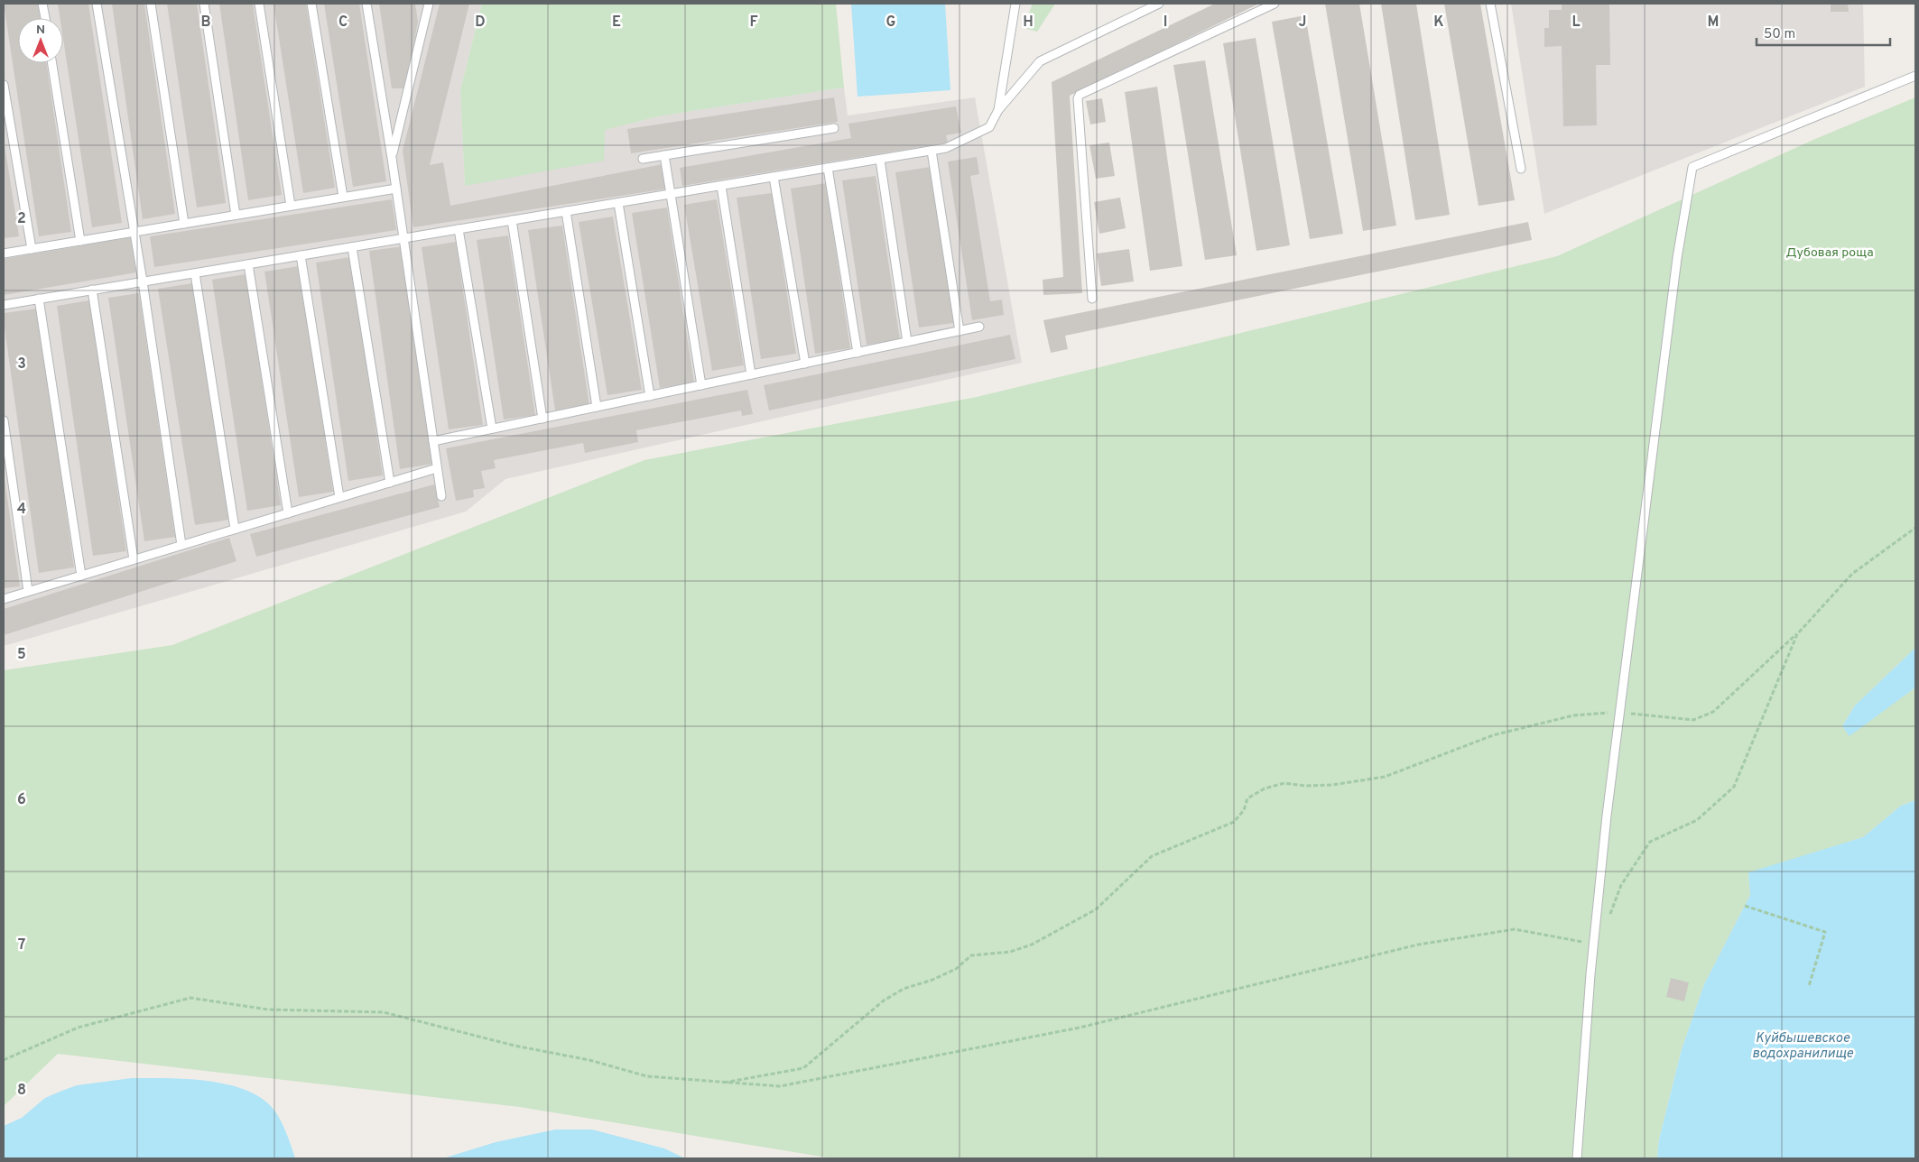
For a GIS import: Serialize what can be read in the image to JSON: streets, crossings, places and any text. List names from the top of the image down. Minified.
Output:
{"water":["Куйбышевское водохранилище"],"parks":["Дубовая роща"],"scale_bar":"50 m","north":"top","grid":{"columns":["B","C","D","E","F","G","H","I","J","K","L","M"],"rows":["2","3","4","5","6","7","8"]}}
